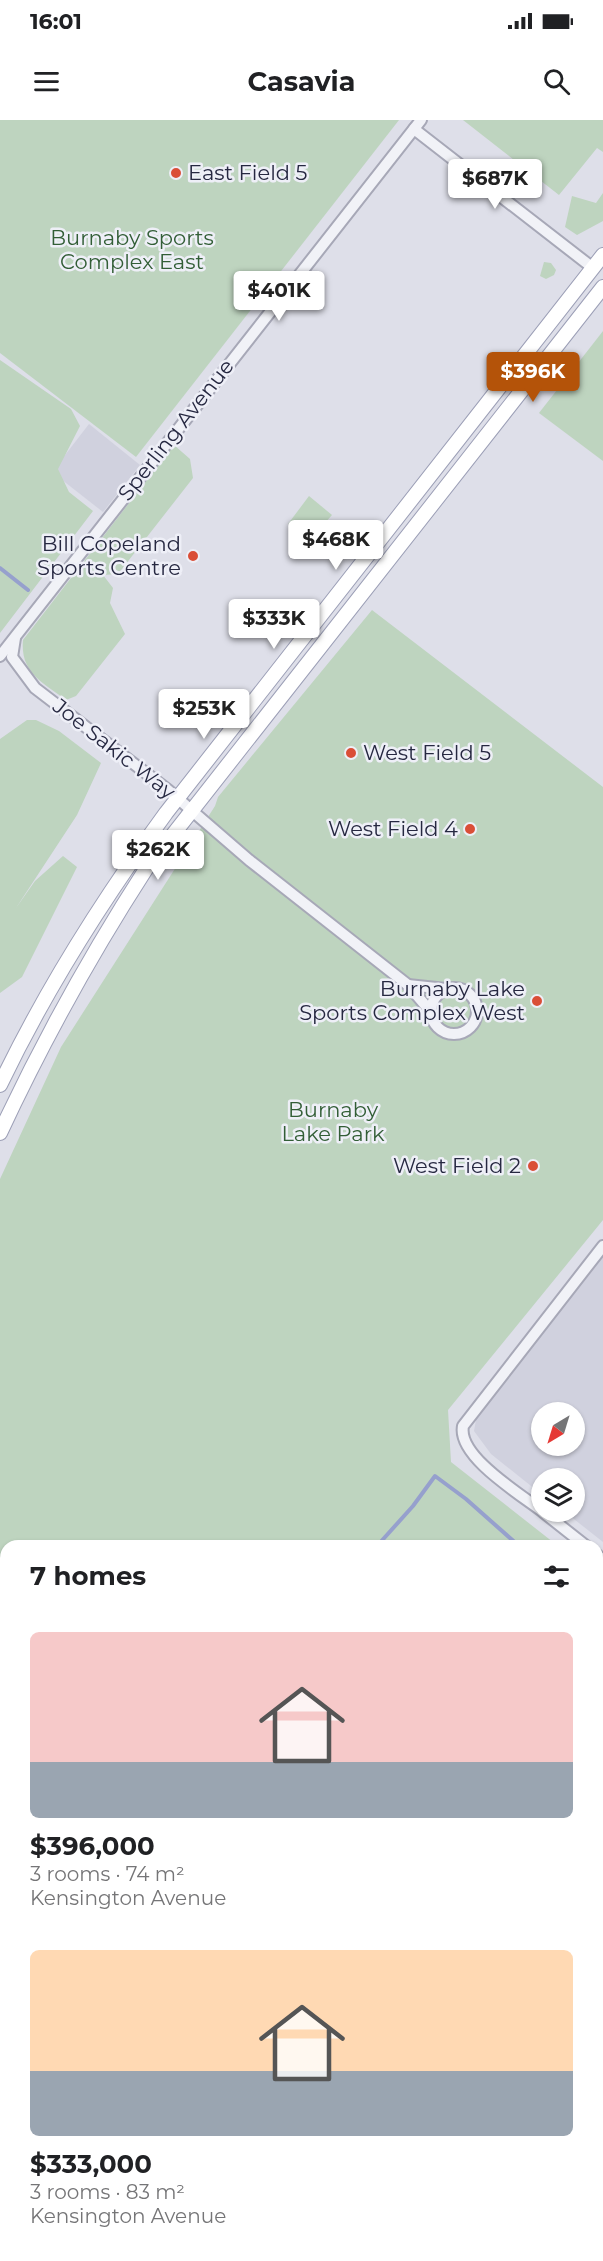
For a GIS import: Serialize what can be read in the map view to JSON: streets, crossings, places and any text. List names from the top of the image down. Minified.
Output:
{"streets":{"street":["Sperling Avenue","Joe Sakic Way"]},"crossings":[["Sperling Avenue","Joe Sakic Way"]],"parks":["Burnaby Sports Complex East","Burnaby Lake Park"],"places":["East Field 5","Bill Copeland Sports Centre","West Field 5","West Field 4","Burnaby Lake Sports Complex West","West Field 2"],"north":"bottom left","page":{"status":"16:01","header":"Casavia","price":["$687K","$401K","$396K","$468K","$333K","$253K","$262K"],"heading":"7 homes","list":[{"name":"$396,000","note":"3 rooms · 74 m² · Kensington Avenue"},{"name":"$333,000","note":"3 rooms · 83 m² · Kensington Avenue"}]}}
